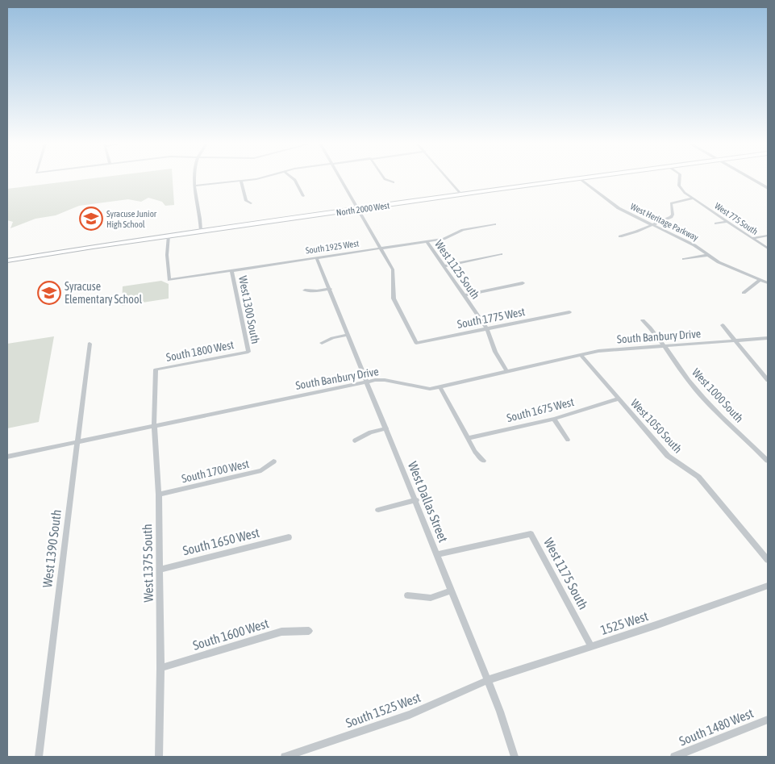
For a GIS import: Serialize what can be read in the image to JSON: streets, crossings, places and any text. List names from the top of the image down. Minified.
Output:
{"streets":{"main road":["North 2000 West"],"street":["West 775 South","West Heritage Parkway","South 1925 West","West 1125 South","West 1300 South","South 1775 West","South Banbury Drive","South 1800 West","West 1000 South","South 1675 West","West 1050 South","South 1700 West","West Dallas Street","South 1650 West","West 1390 South","West 1375 South","West 1175 South","1525 West","South 1600 West","South 1525 West","South 1480 West"]},"crossings":[["North 2000 West","South 1925 West"],["South 1925 West","West 1125 South"],["South 1925 West","West 1300 South"],["South 1925 West","South 1775 West"],["South 1925 West","West Dallas Street"],["West 1125 South","South 1775 West"],["West 1125 South","South Banbury Drive"],["West 1300 South","South 1800 West"],["South Banbury Drive","West 1000 South"],["South Banbury Drive","West 1050 South"],["South Banbury Drive","West Dallas Street"],["South Banbury Drive","West 1390 South"],["South Banbury Drive","West 1375 South"],["South 1800 West","West 1375 South"],["South 1675 West","West 1050 South"],["South 1700 West","West 1375 South"],["West Dallas Street","West 1175 South"],["West Dallas Street","1525 West"],["West Dallas Street","South 1525 West"],["South 1650 West","West 1375 South"],["West 1375 South","South 1600 West"],["West 1175 South","1525 West"],["1525 West","South 1525 West"]],"places":{"school or university":["Syracuse Junior High School","Syracuse Elementary School"]}}
